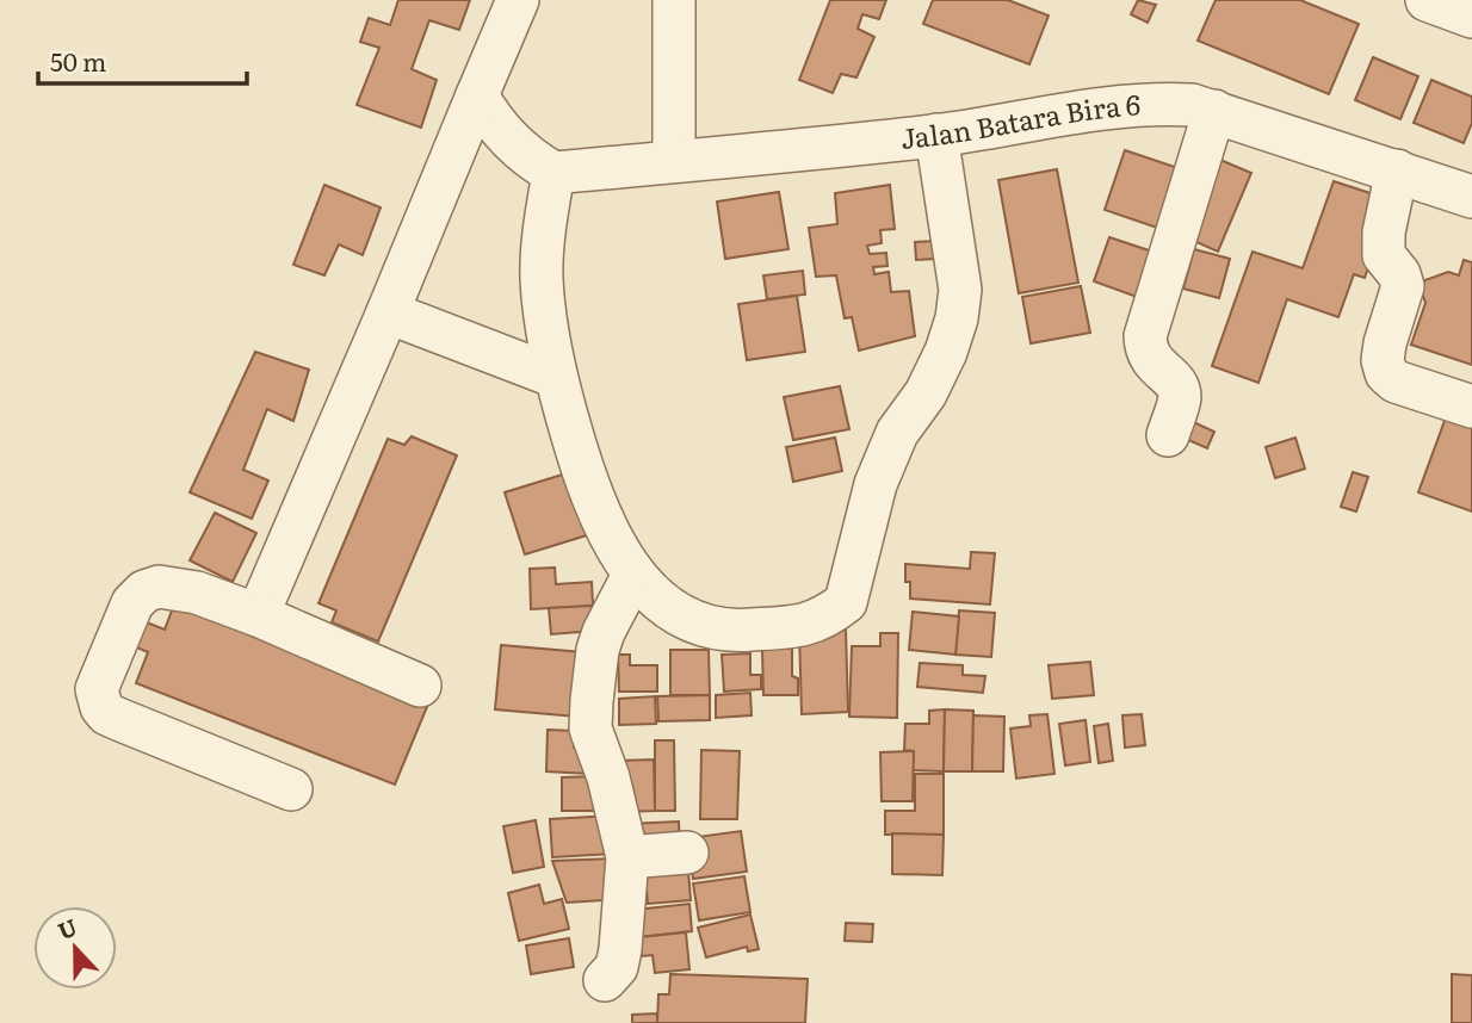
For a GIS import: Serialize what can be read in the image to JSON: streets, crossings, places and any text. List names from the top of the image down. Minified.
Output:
{"streets":{"street":["Jalan Batara Bira 6"]},"scale_bar":"50 m","north":"top"}
